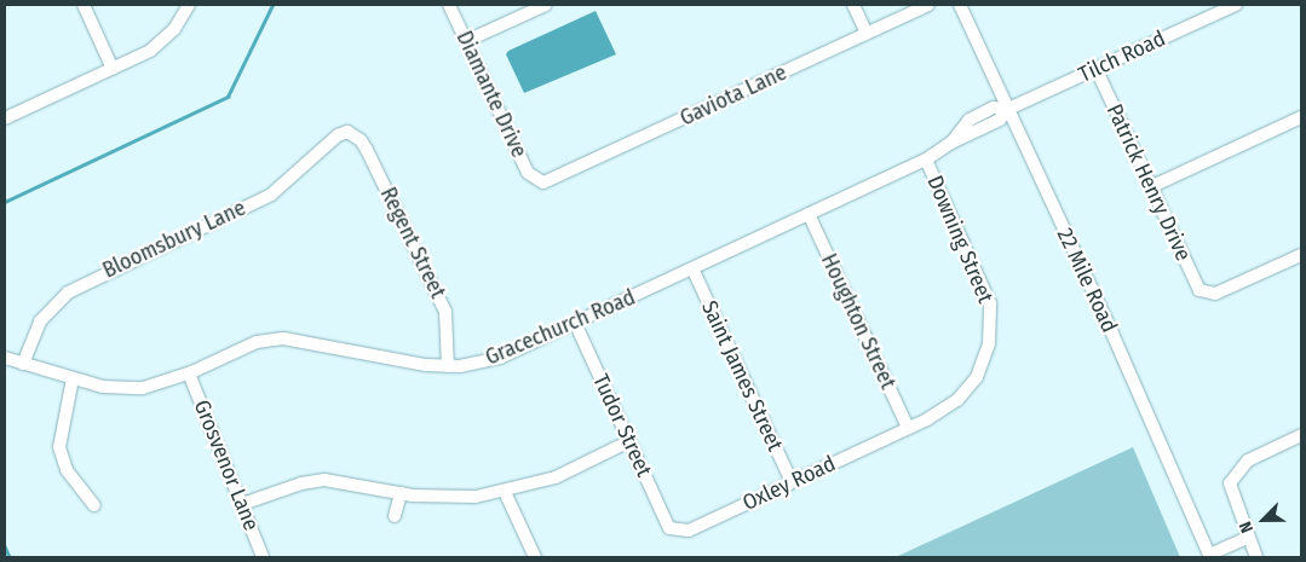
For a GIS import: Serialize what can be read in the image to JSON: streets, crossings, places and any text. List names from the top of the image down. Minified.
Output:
{"streets":{"street":["Tilch Road","Diamante Drive","Gaviota Lane","Patrick Henry Drive","Bloomsbury Lane","Downing Street","Regent Street","22 Mile Road","Houghton Street","Gracechurch Road","Saint James Street","Tudor Street","Grosvenor Lane","Oxley Road"]},"crossings":[["Tilch Road","Patrick Henry Drive"],["Tilch Road","22 Mile Road"],["Tilch Road","Gracechurch Road"],["Diamante Drive","Gaviota Lane"],["Bloomsbury Lane","Regent Street"],["Bloomsbury Lane","Gracechurch Road"],["Downing Street","Houghton Street"],["Downing Street","Gracechurch Road"],["Downing Street","Oxley Road"],["Regent Street","Gracechurch Road"],["22 Mile Road","Gracechurch Road"],["Houghton Street","Gracechurch Road"],["Houghton Street","Oxley Road"],["Gracechurch Road","Saint James Street"],["Gracechurch Road","Tudor Street"],["Gracechurch Road","Grosvenor Lane"],["Saint James Street","Oxley Road"],["Tudor Street","Oxley Road"]],"north":"bottom left"}
